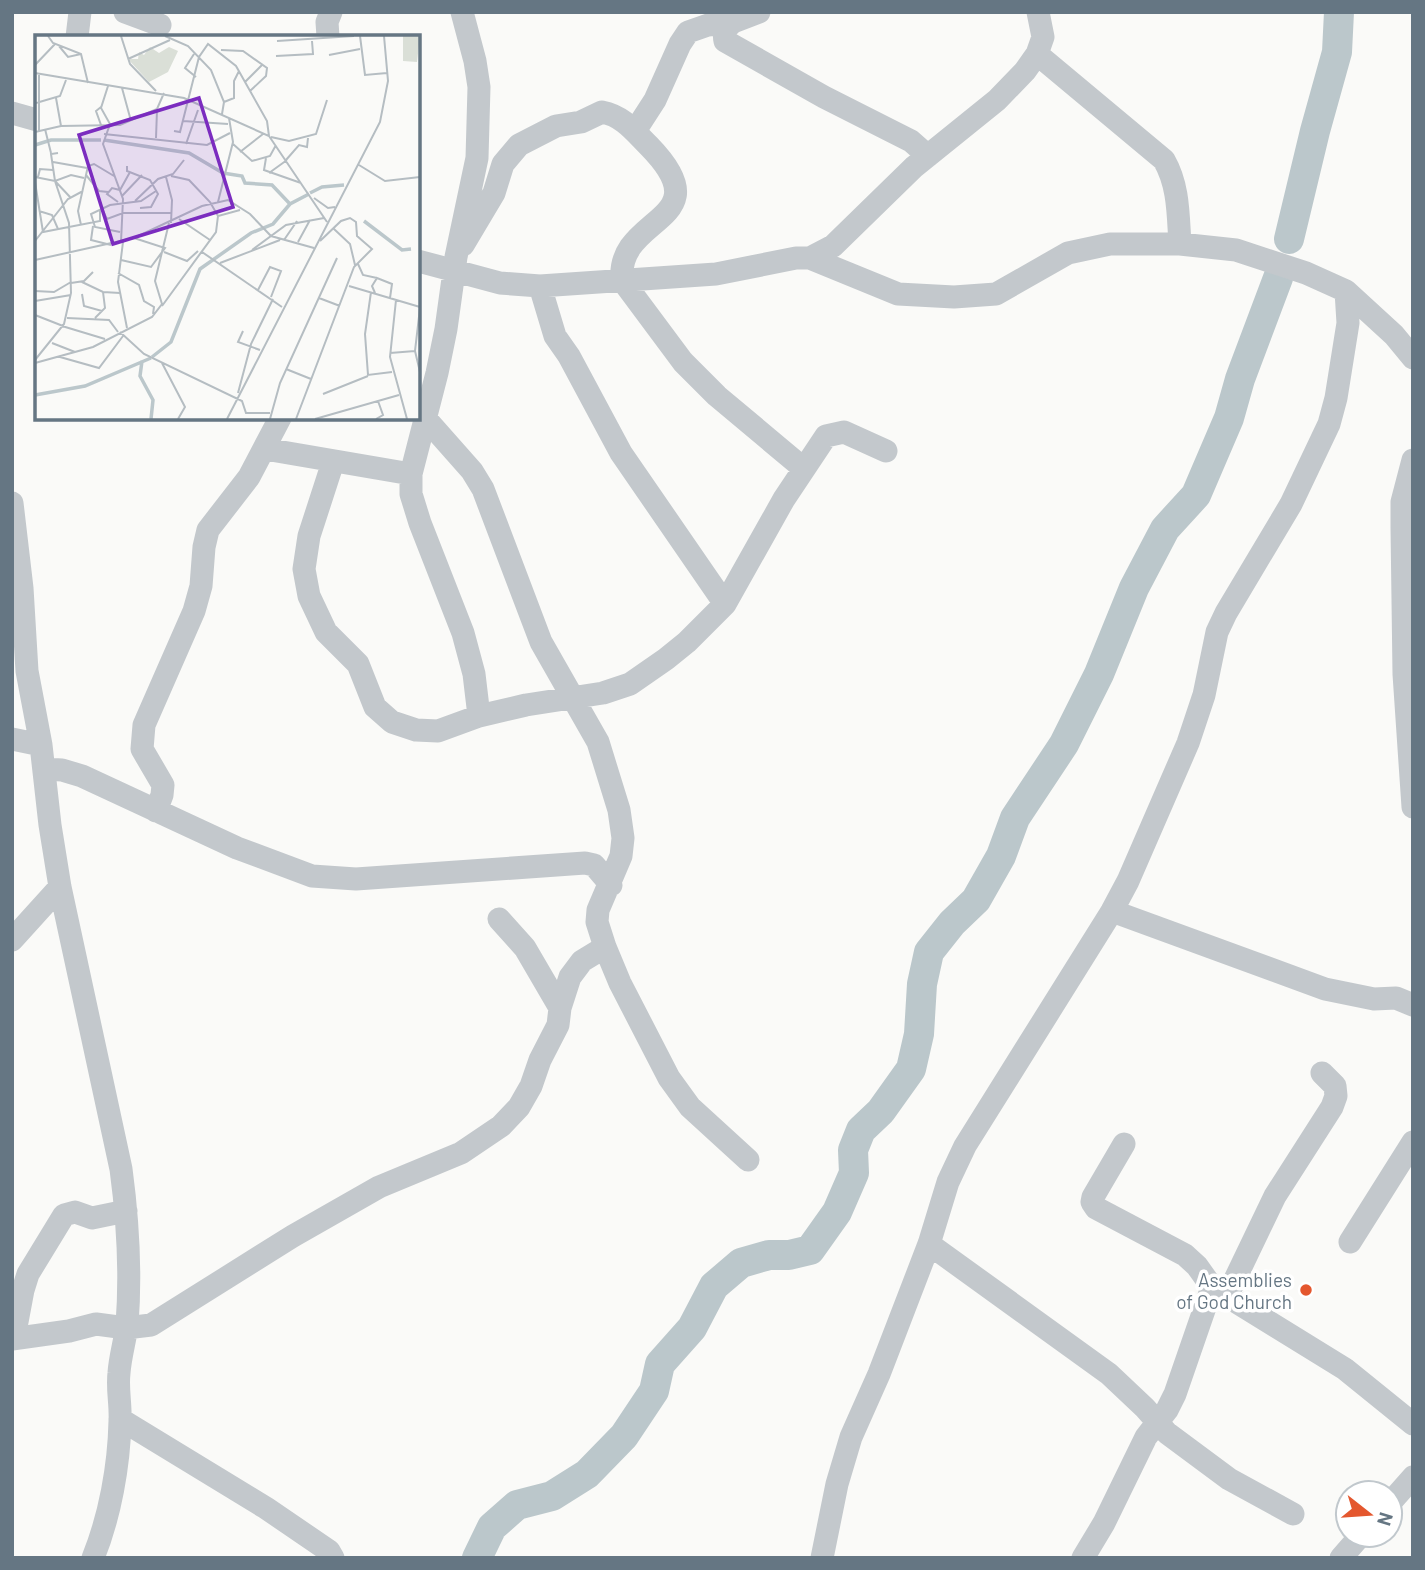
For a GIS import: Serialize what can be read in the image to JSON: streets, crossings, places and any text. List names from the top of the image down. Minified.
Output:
{"places":["Assemblies of God Church"],"north":"right"}
